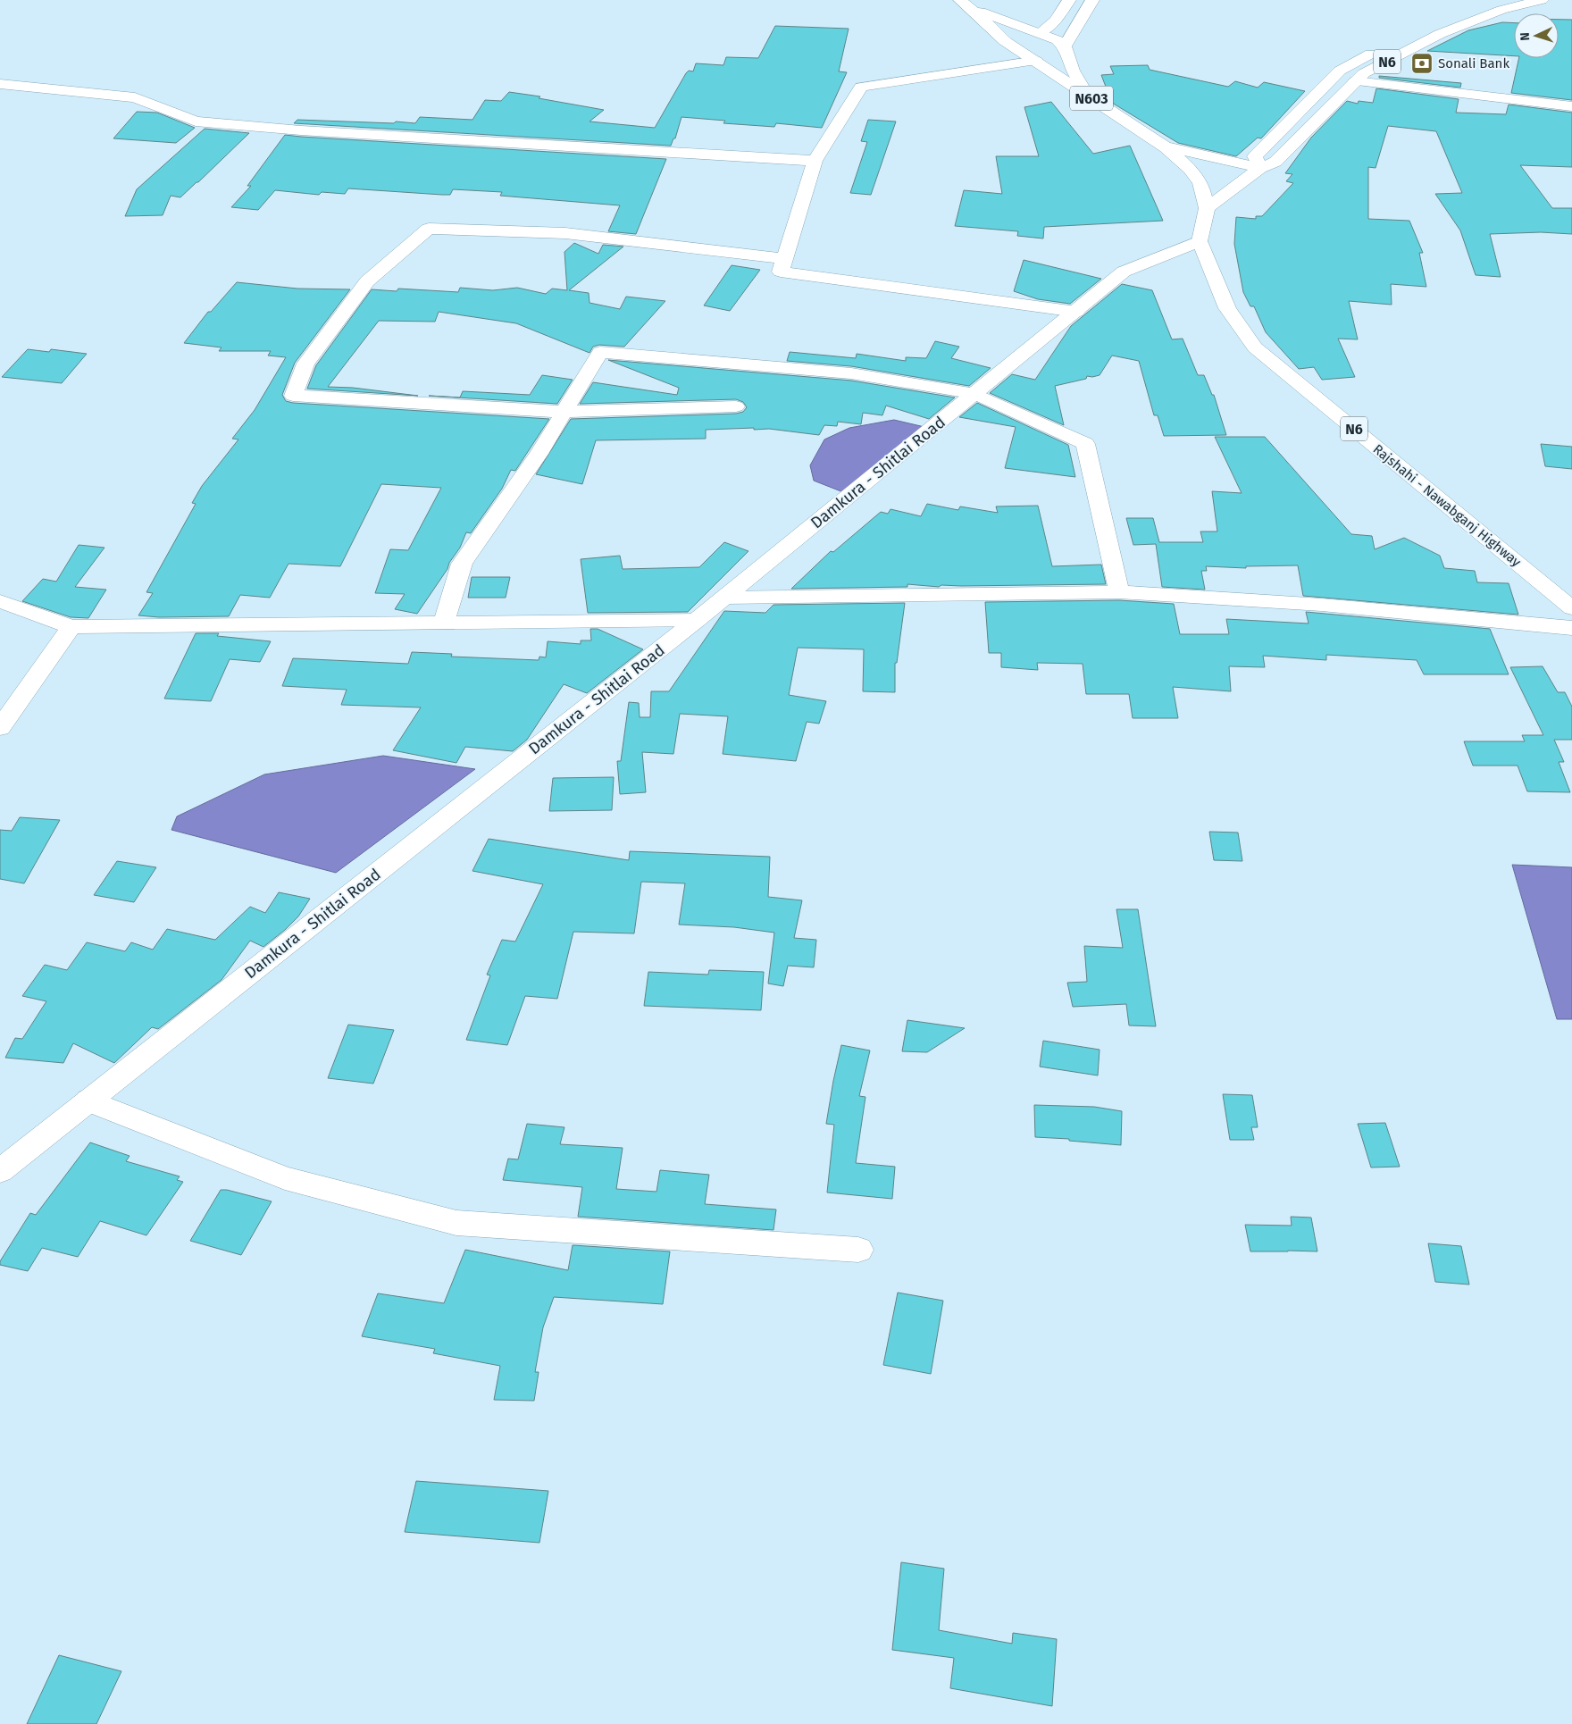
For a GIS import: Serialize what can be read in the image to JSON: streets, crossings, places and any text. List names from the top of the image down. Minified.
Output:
{"streets":{"main road":["N6","N603","Damkura - Shitlai Road","Rajshahi - Nawabganj Highway"]},"crossings":[["N6","N603"],["Damkura - Shitlai Road","Rajshahi - Nawabganj Highway"]],"places":{"bank":["Sonali Bank"]},"north":"left"}
